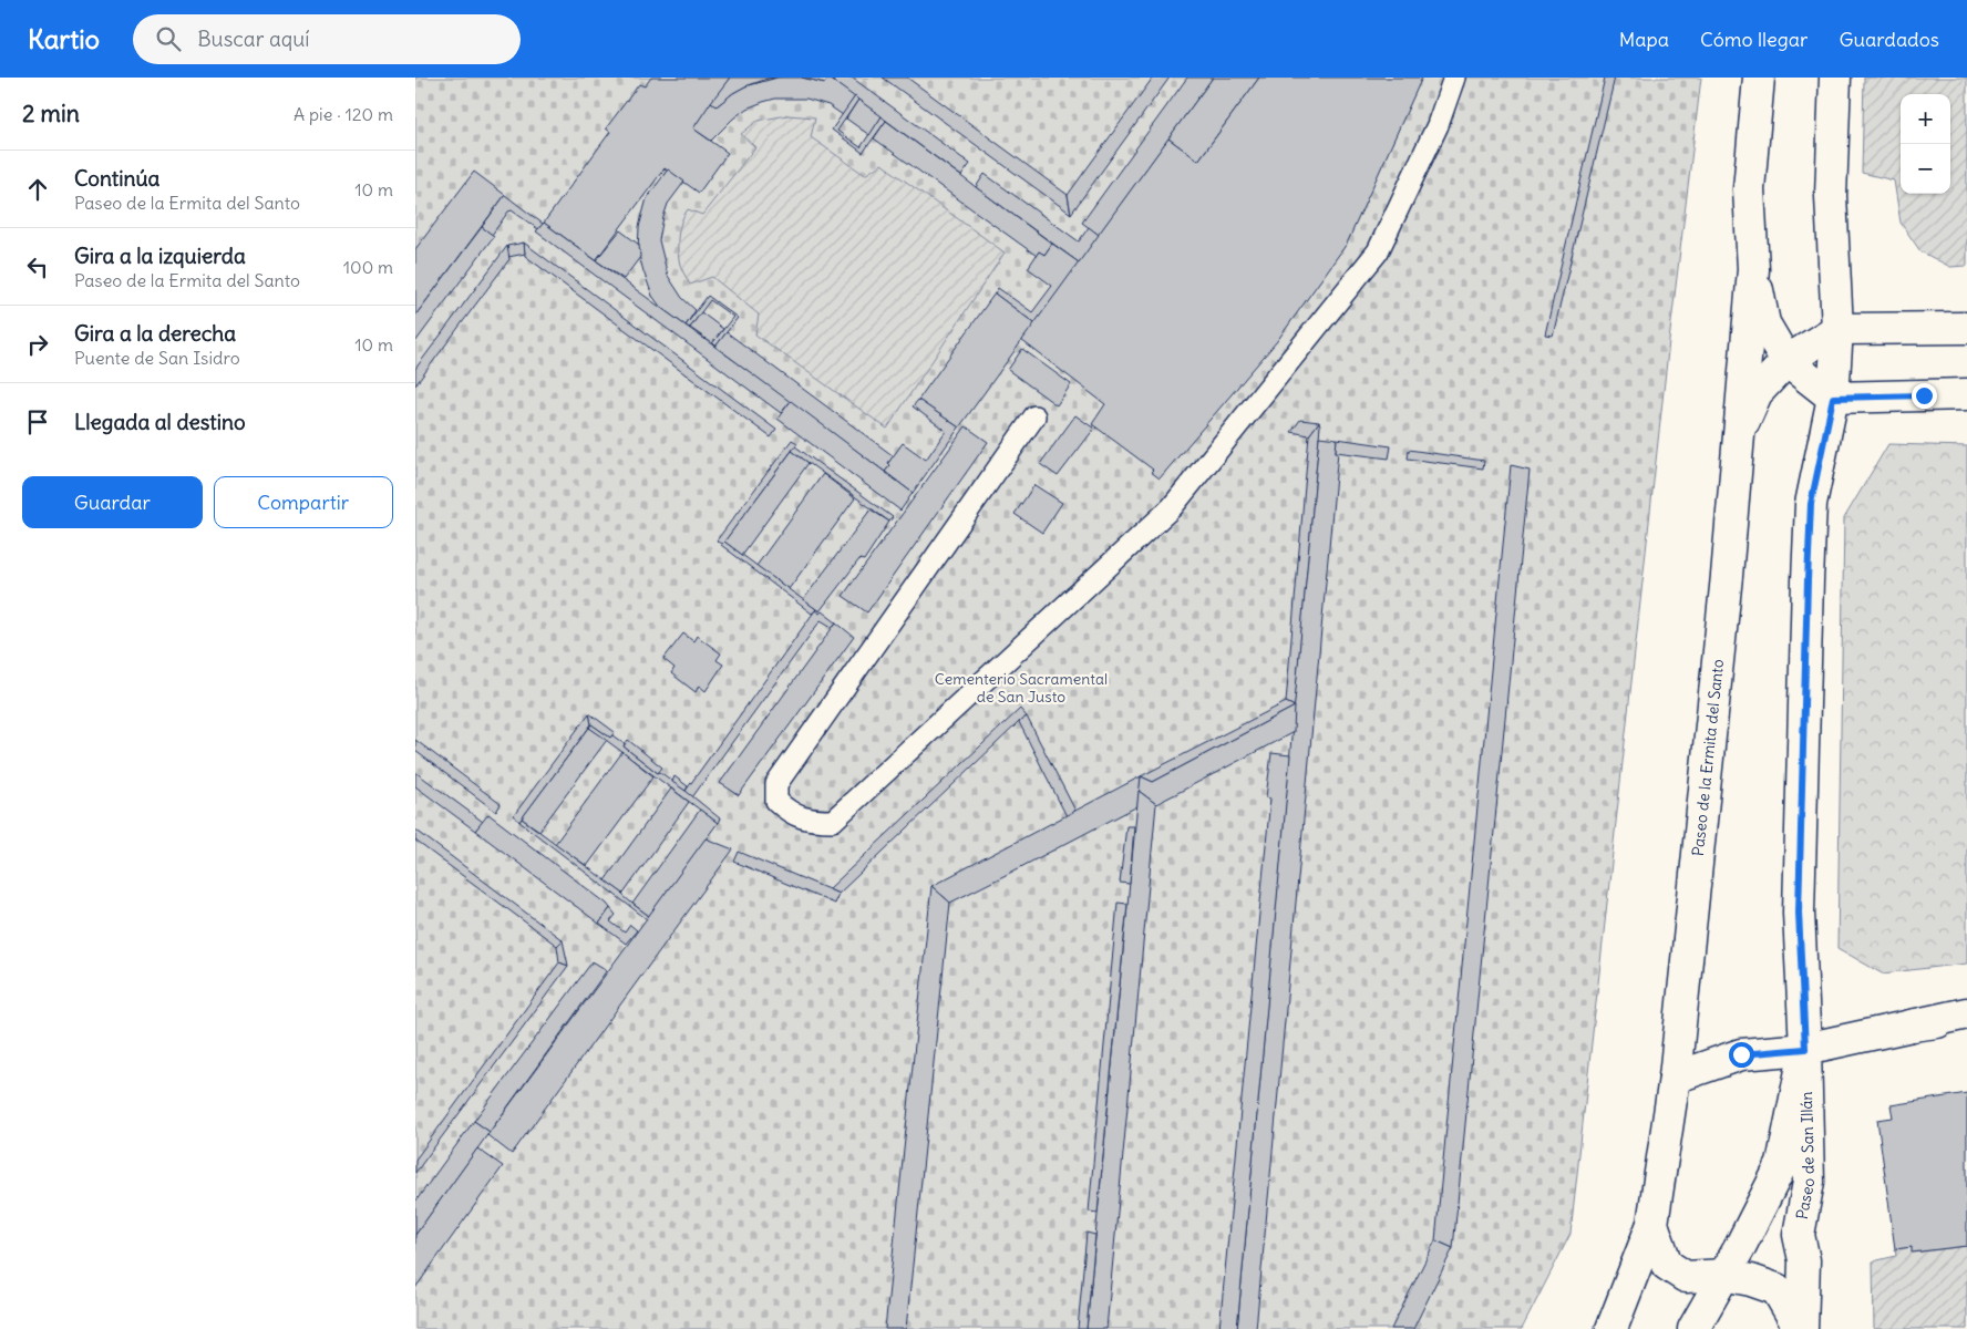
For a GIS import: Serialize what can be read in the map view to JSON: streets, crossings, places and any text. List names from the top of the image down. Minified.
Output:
{"streets":{"main road":["Paseo de la Ermita del Santo","Paseo de San Illán"]},"crossings":[["Paseo de la Ermita del Santo","Paseo de San Illán"]],"parks":["Cementerio Sacramental de San Justo"],"page":{"header":"Kartio","search":"Buscar aquí","nav":["Mapa","Cómo llegar","Guardados"],"heading":["2 min","A pie · 120 m"],"map_buttons":["+","−"],"list":[["Continúa","Paseo de la Ermita del Santo","10 m"],["Gira a la izquierda","Paseo de la Ermita del Santo","100 m"],["Gira a la derecha","Puente de San Isidro","10 m"],"Llegada al destino"],"buttons":["Guardar","Compartir"]}}
